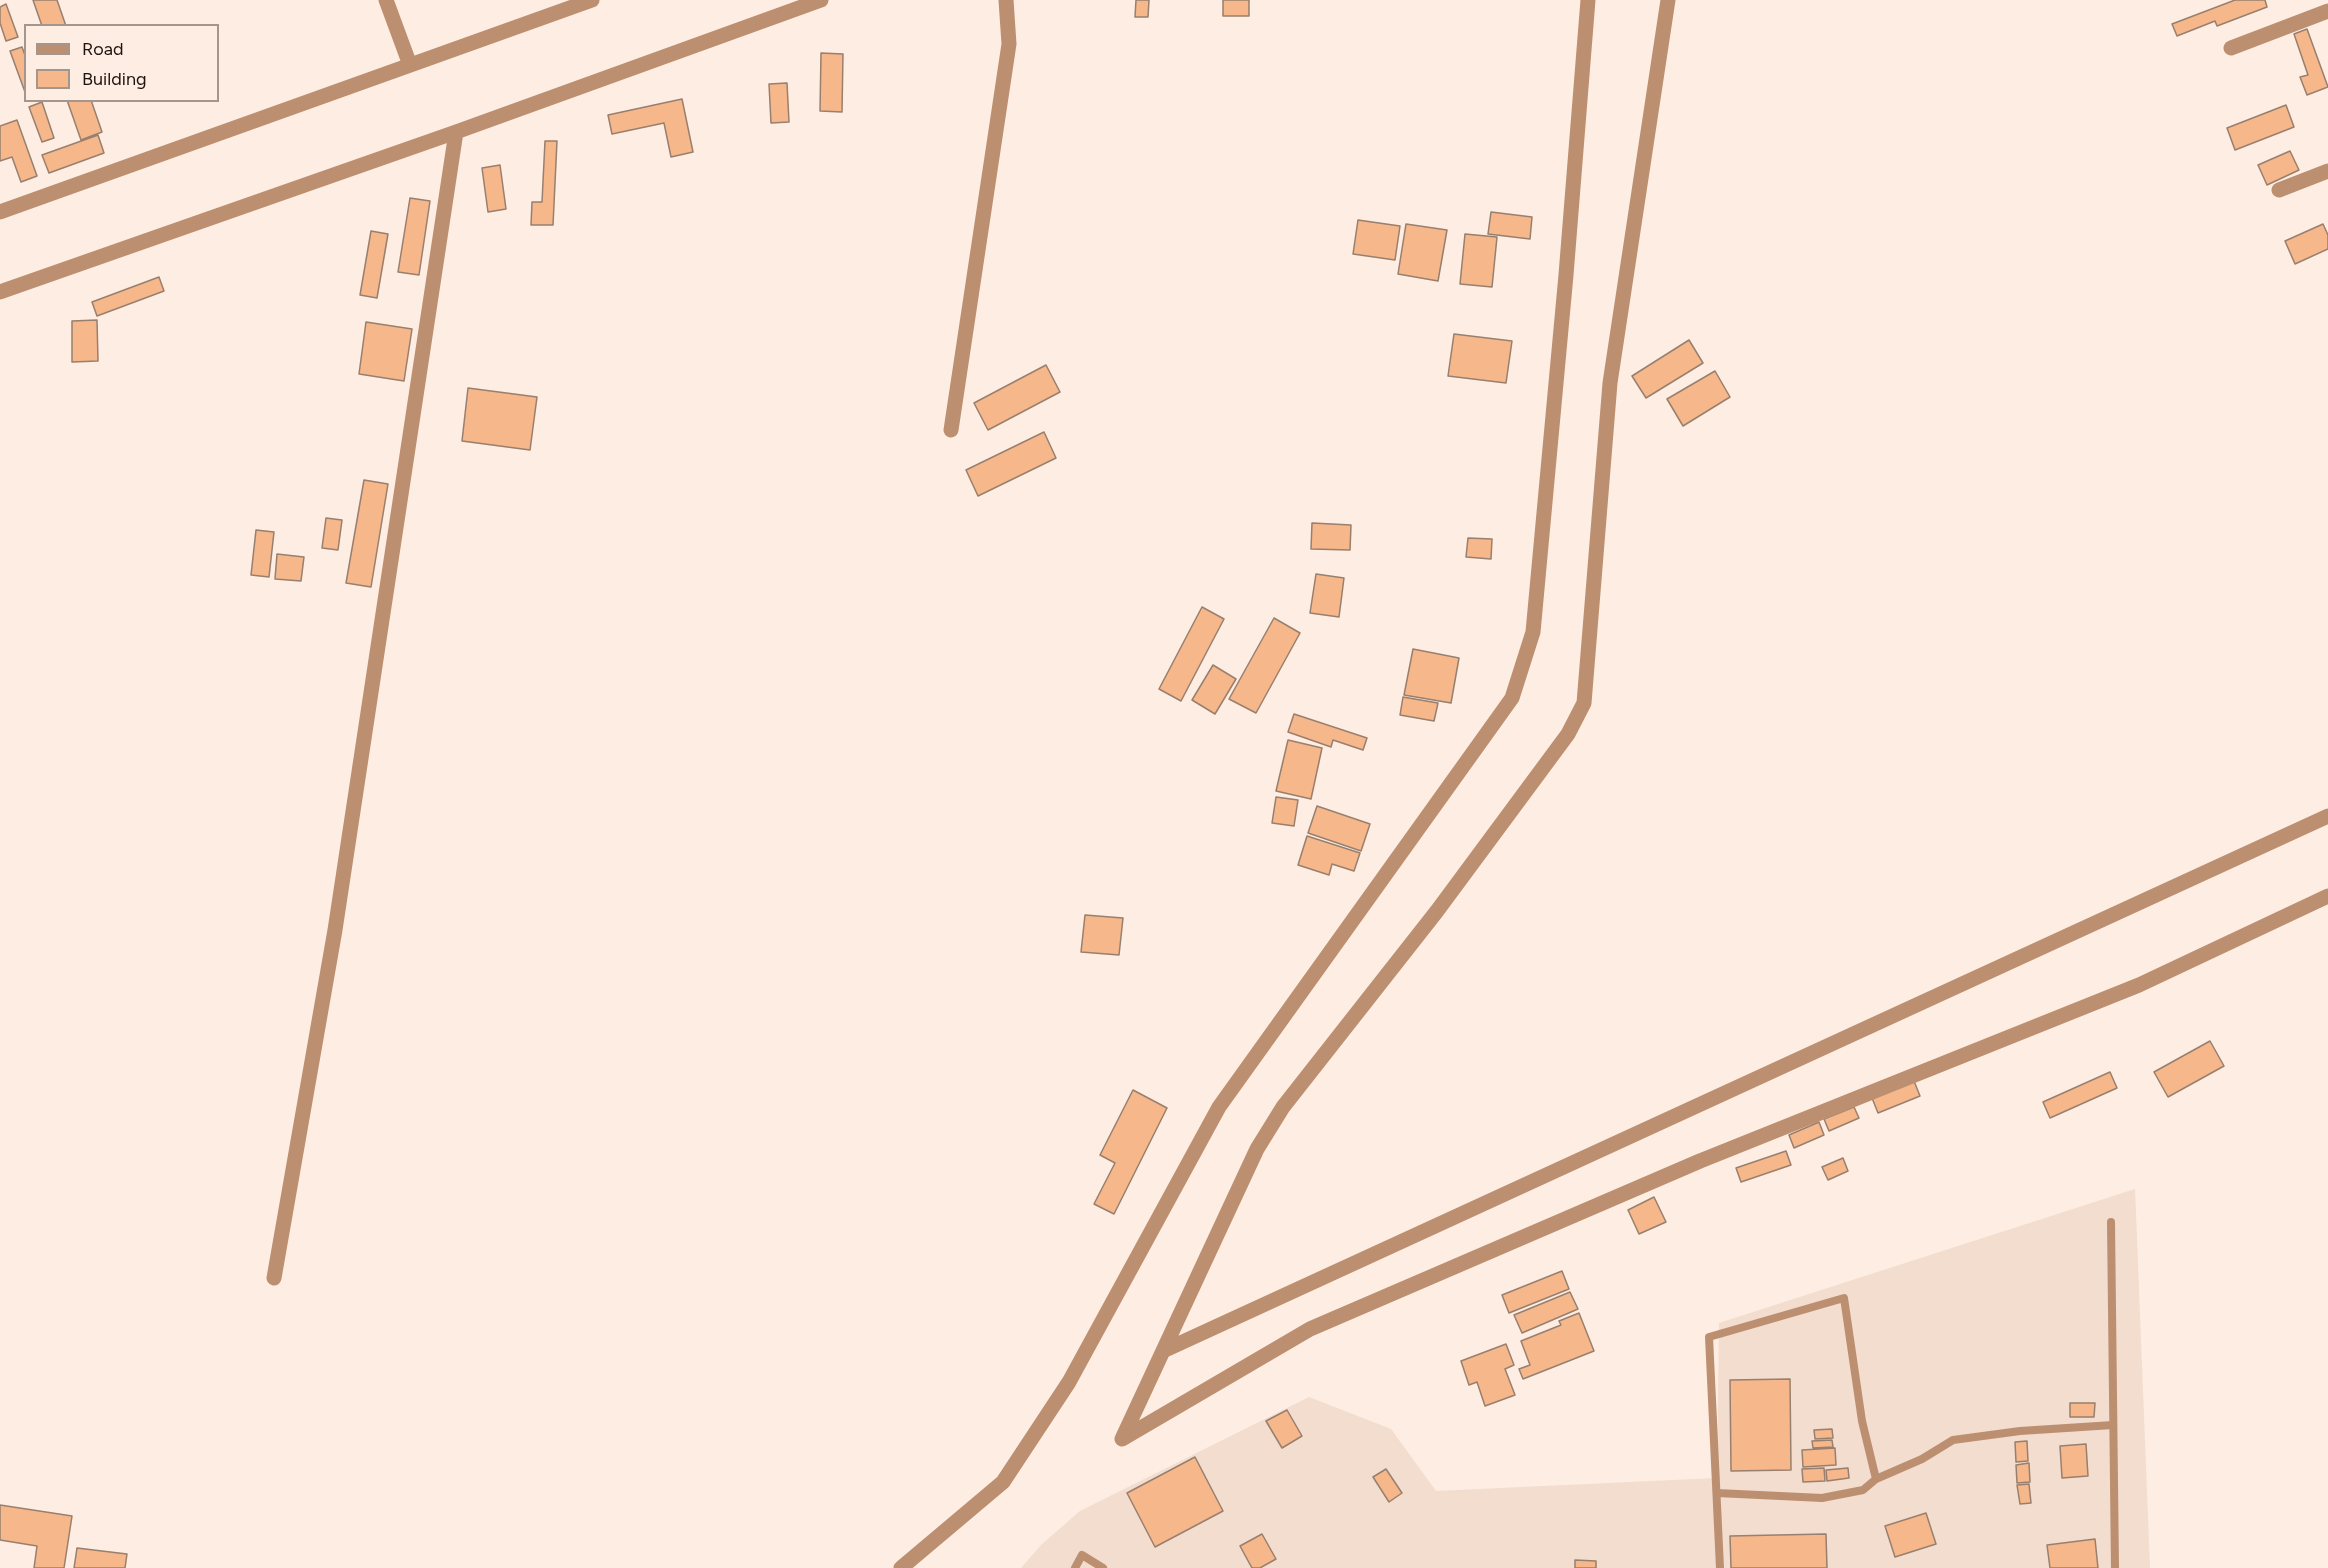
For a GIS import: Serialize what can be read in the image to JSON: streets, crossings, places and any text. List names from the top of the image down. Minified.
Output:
{"legend":["Road","Building"]}
